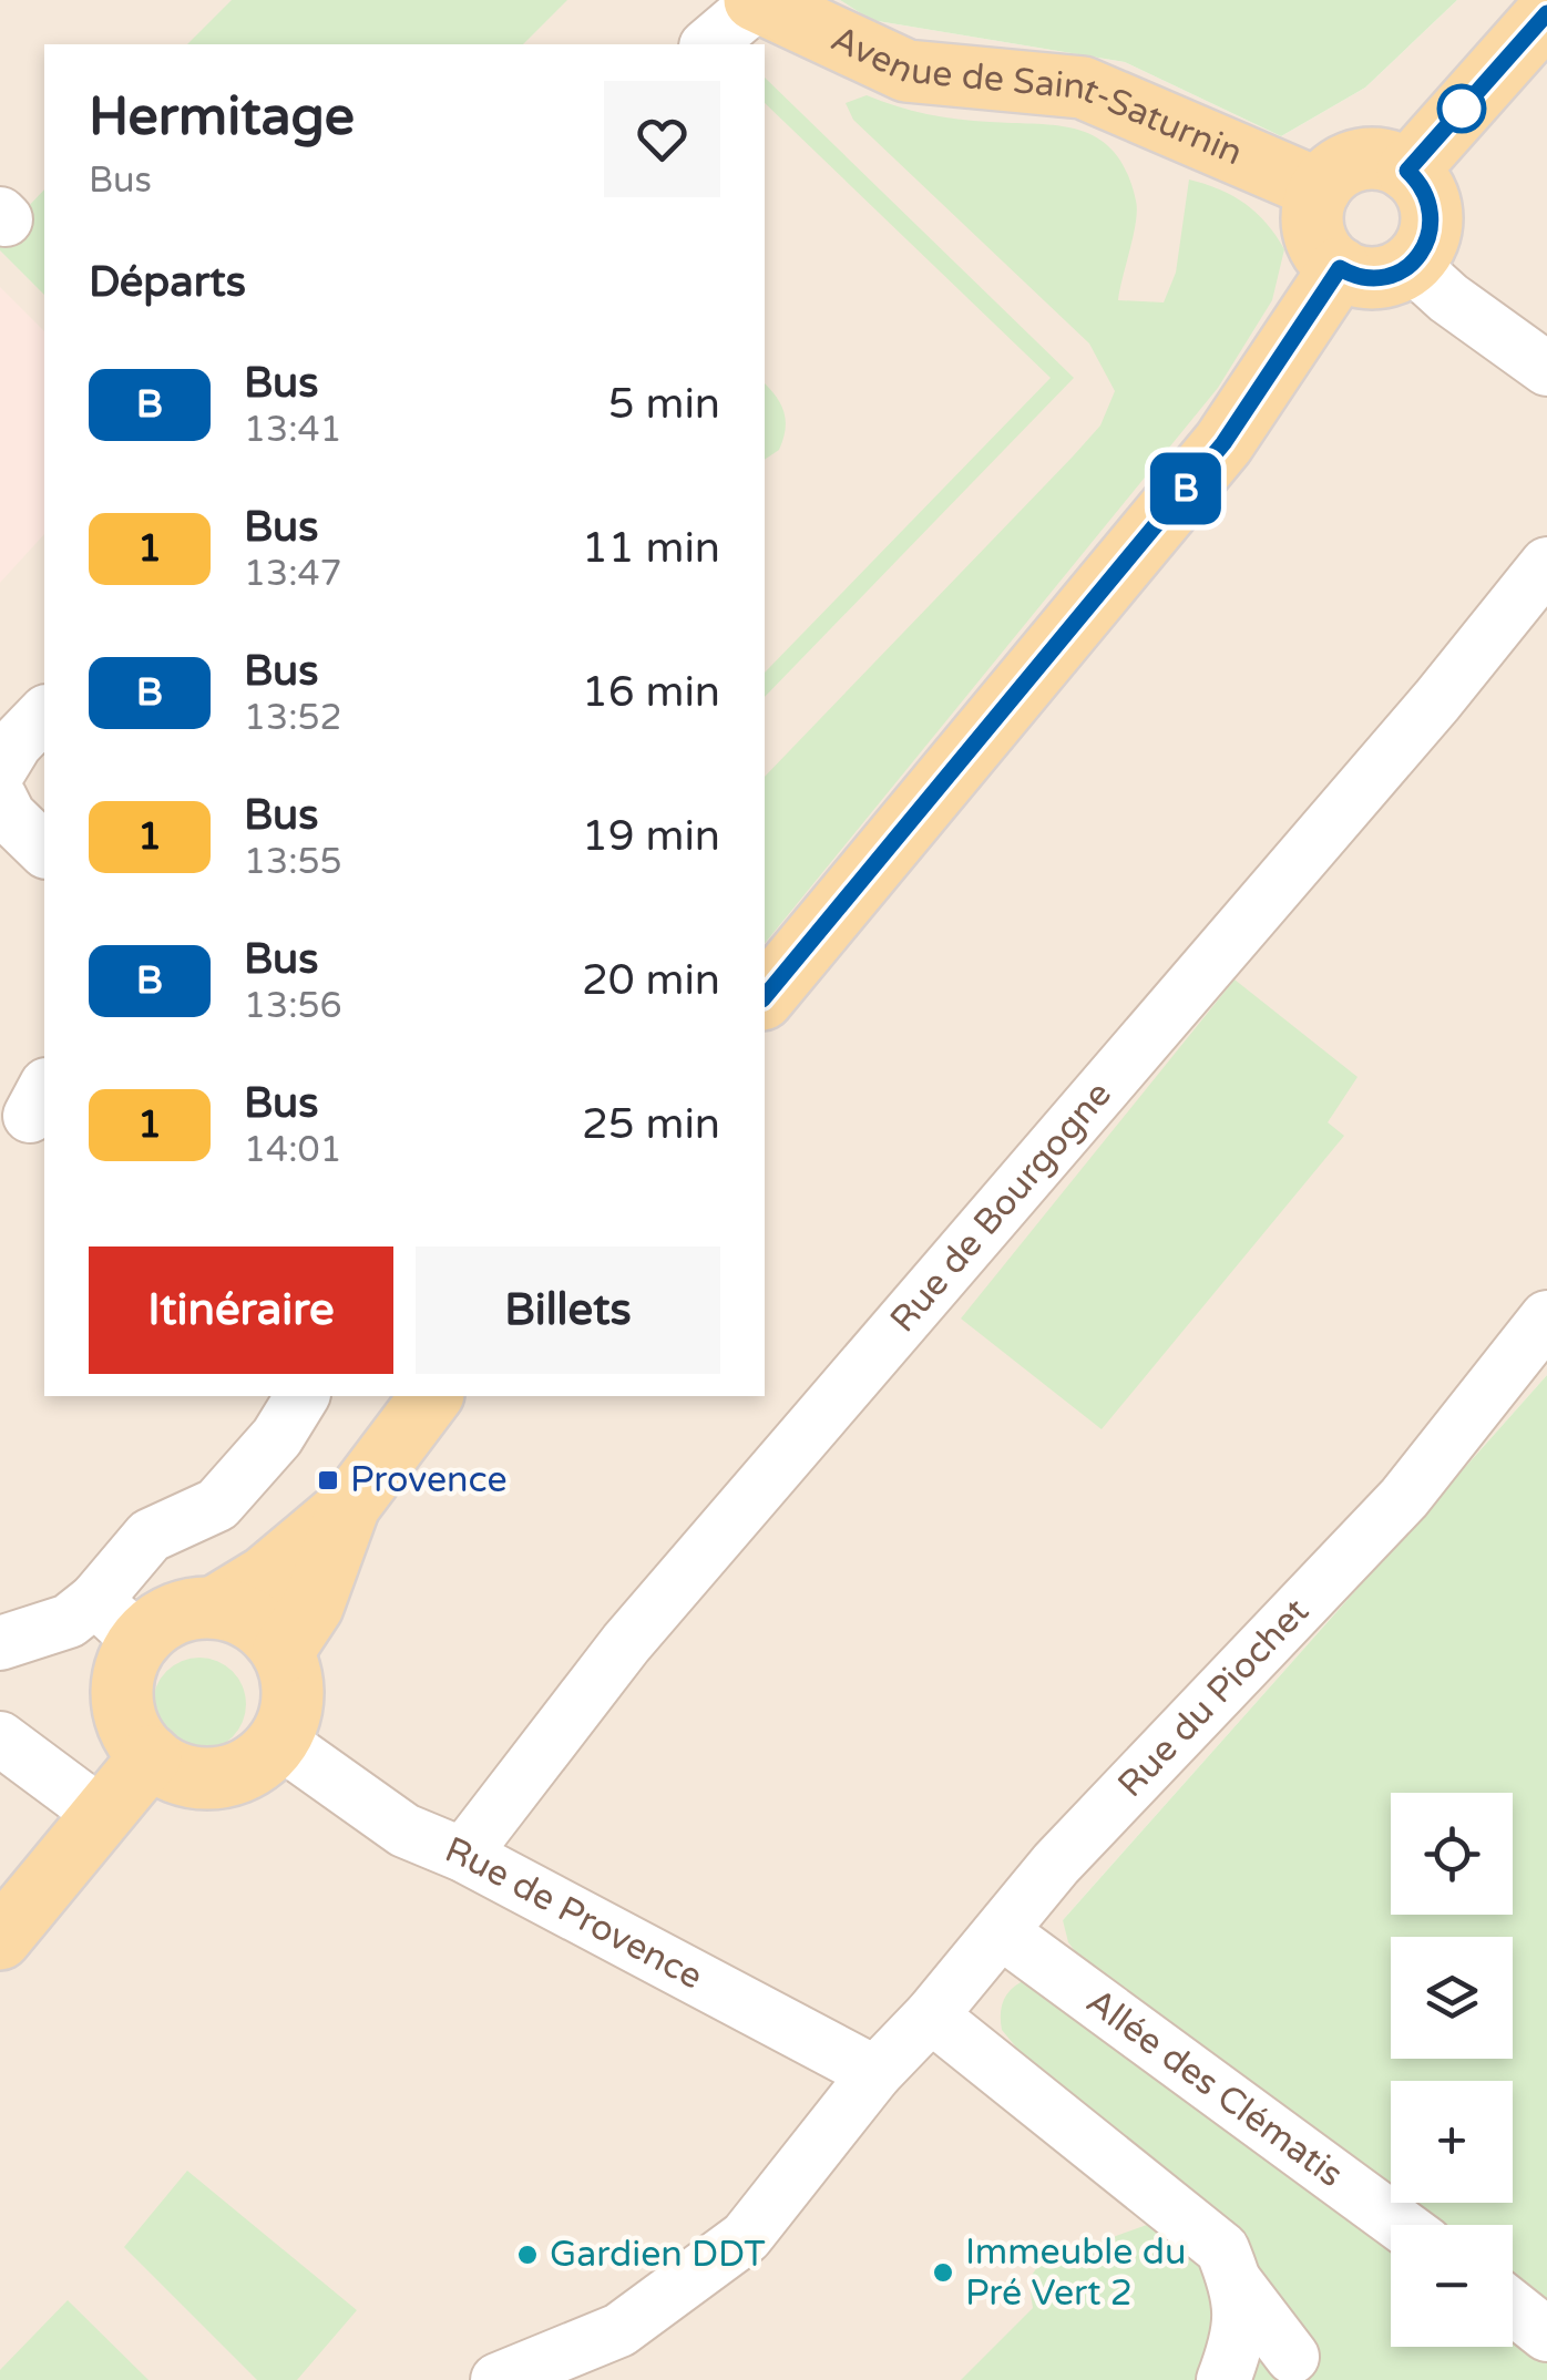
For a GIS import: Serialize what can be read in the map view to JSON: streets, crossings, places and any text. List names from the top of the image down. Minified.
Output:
{"streets":{"main road":["Avenue de Saint-Saturnin"],"street":["Rue de Bourgogne","Rue du Piochet","Rue de Provence","Allée des Clématis"]},"crossings":[["Rue de Bourgogne","Rue de Provence"],["Rue du Piochet","Rue de Provence"],["Rue du Piochet","Allée des Clématis"]],"places":{"transit":["Provence"],"other":["Gardien DDT","Immeuble du Pré Vert 2"]},"lines":["bus line B"],"page":{"on_map":"B","heading":[["Hermitage","Bus"],"Départs"],"list":[{"mark":"B","name":"Bus","note":"13:41","value":"5 min"},{"mark":"1","name":"Bus","note":"13:47","value":"11 min"},{"mark":"B","name":"Bus","note":"13:52","value":"16 min"},{"mark":"1","name":"Bus","note":"13:55","value":"19 min"},{"mark":"B","name":"Bus","note":"13:56","value":"20 min"},{"mark":"1","name":"Bus","note":"14:01","value":"25 min"}],"buttons":["Itinéraire","Billets"],"map_buttons":["+","−"]}}
